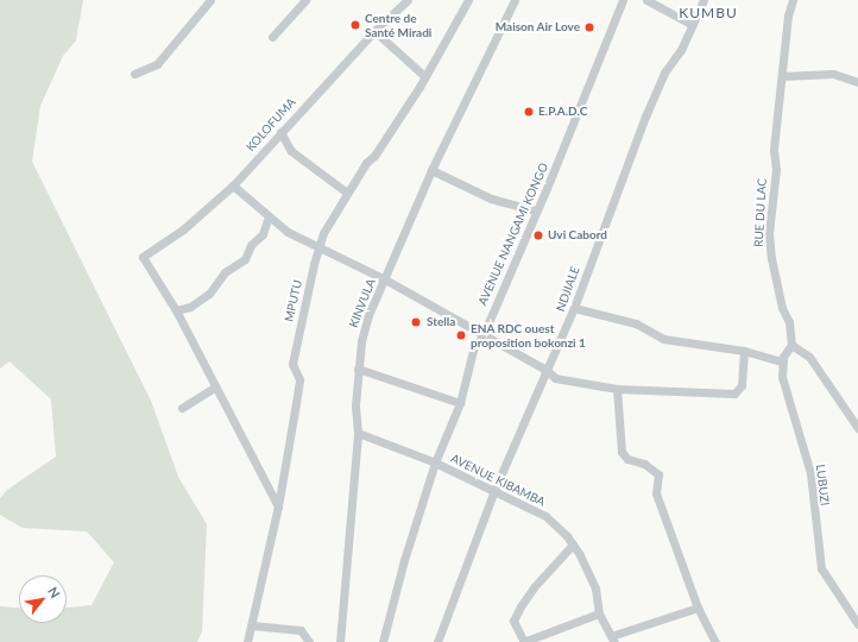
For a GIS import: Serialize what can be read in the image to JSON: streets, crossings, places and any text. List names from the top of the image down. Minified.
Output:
{"streets":{"street":["KOLOFUMA","RUE DU LAC","AVENUE NANGAMI KONGO","NDJIALE","MPUTU","KINVULA","AVENUE KIBAMBA","LUBUZI"]},"crossings":[["AVENUE NANGAMI KONGO","AVENUE KIBAMBA"],["NDJIALE","AVENUE KIBAMBA"],["KINVULA","AVENUE KIBAMBA"]],"districts":["KUMBU"],"places":["Centre de Santé Miradi","Maison Air Love","E.P.A.D.C","Uvi Cabord","Stella","ENA RDC ouest proposition bokonzi 1"],"north":"top right"}
